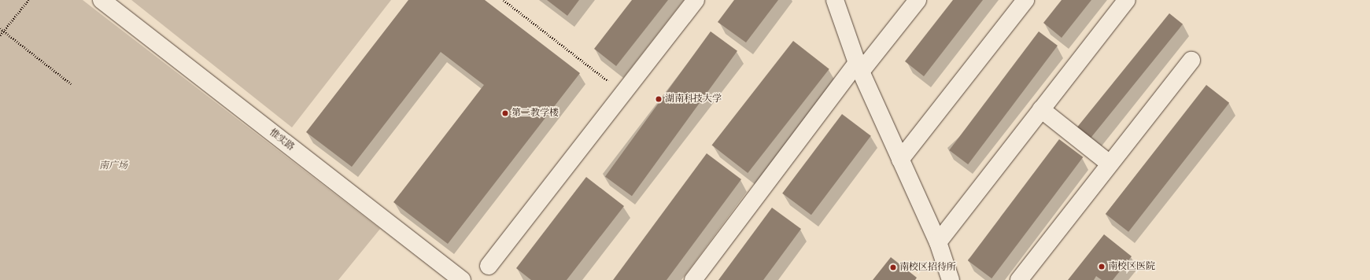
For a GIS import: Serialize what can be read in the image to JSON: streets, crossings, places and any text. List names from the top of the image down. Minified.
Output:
{"streets":{"street":["惟实路"]},"parks":["南广场"],"places":["湖南科技大学","第二教学楼","南校区医院","南校区招待所"]}
